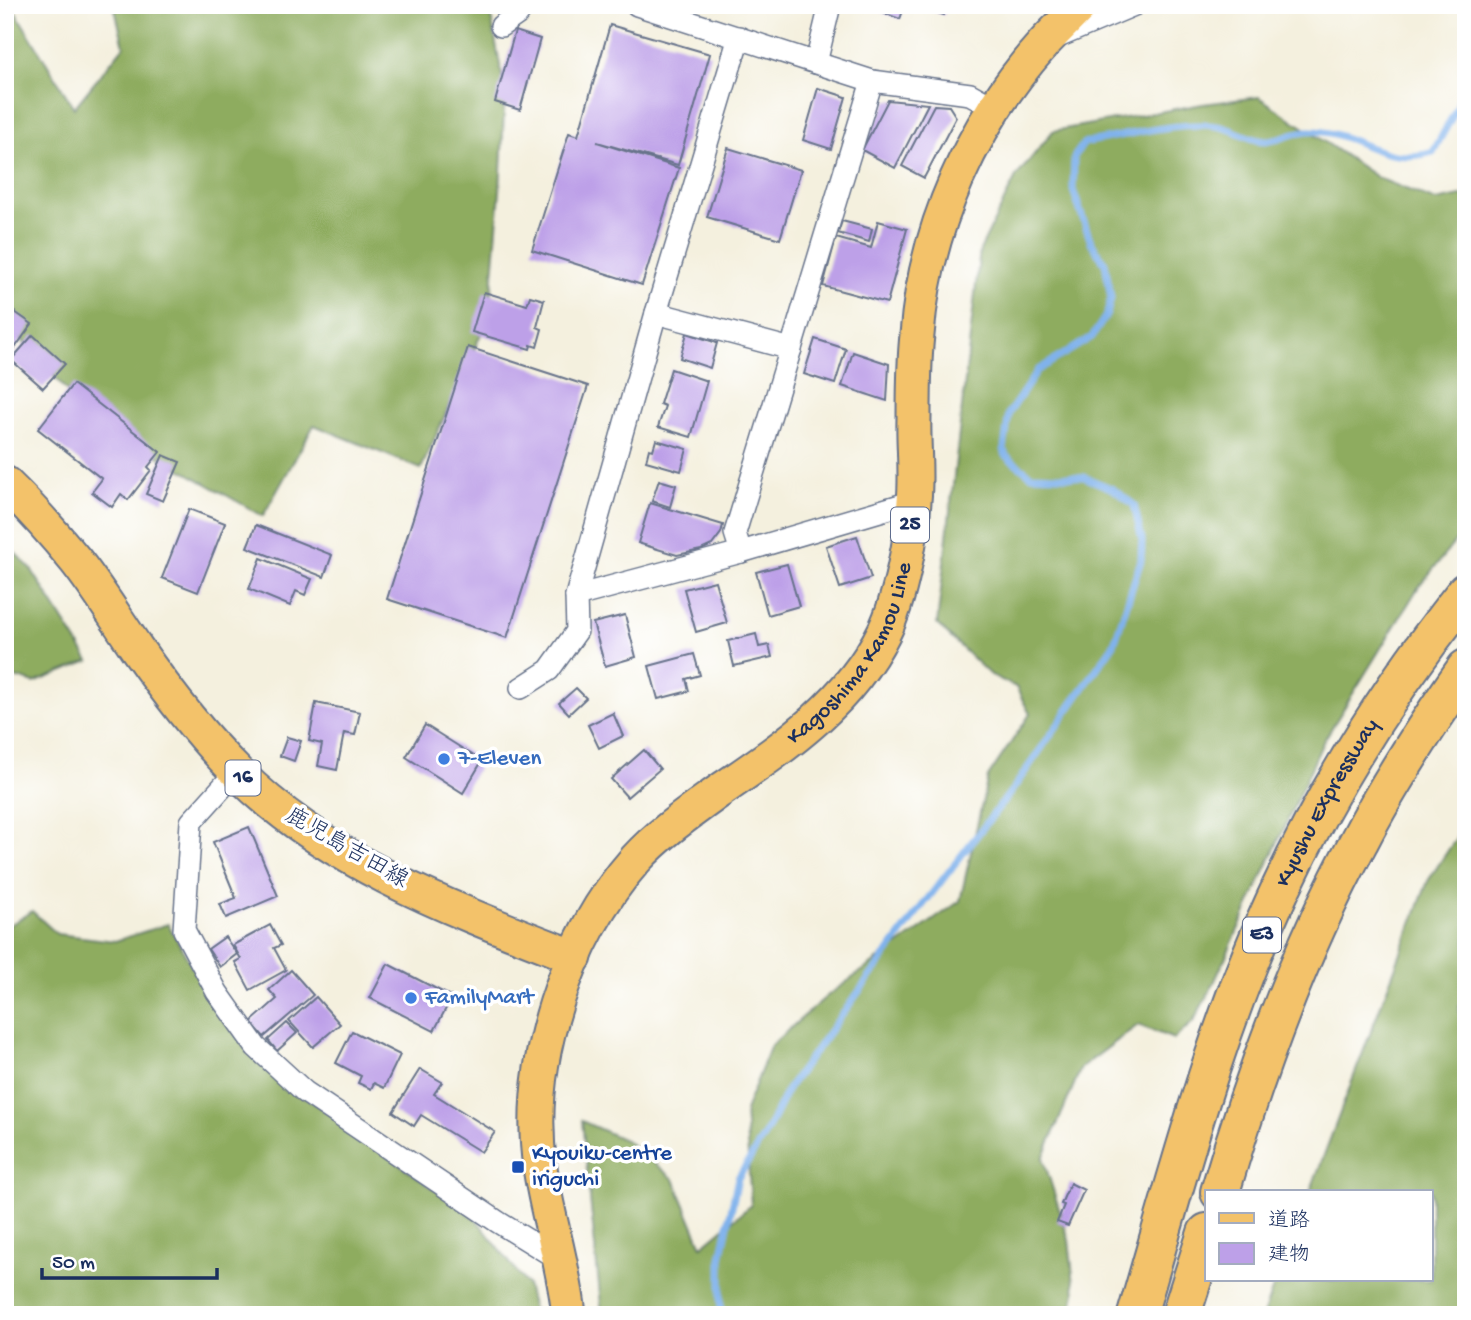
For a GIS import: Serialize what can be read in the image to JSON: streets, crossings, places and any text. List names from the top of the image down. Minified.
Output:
{"streets":{"highway":["Kyushu Expressway","E3"],"main road":["25","Kagoshima Kamou Line","16","鹿児島吉田線"]},"crossings":[["Kagoshima Kamou Line","鹿児島吉田線"]],"places":{"other":["7-Eleven","FamilyMart"],"transit":["Kyouiku-centre iriguchi"]},"legend":["道路","建物"],"scale_bar":"50 m"}
